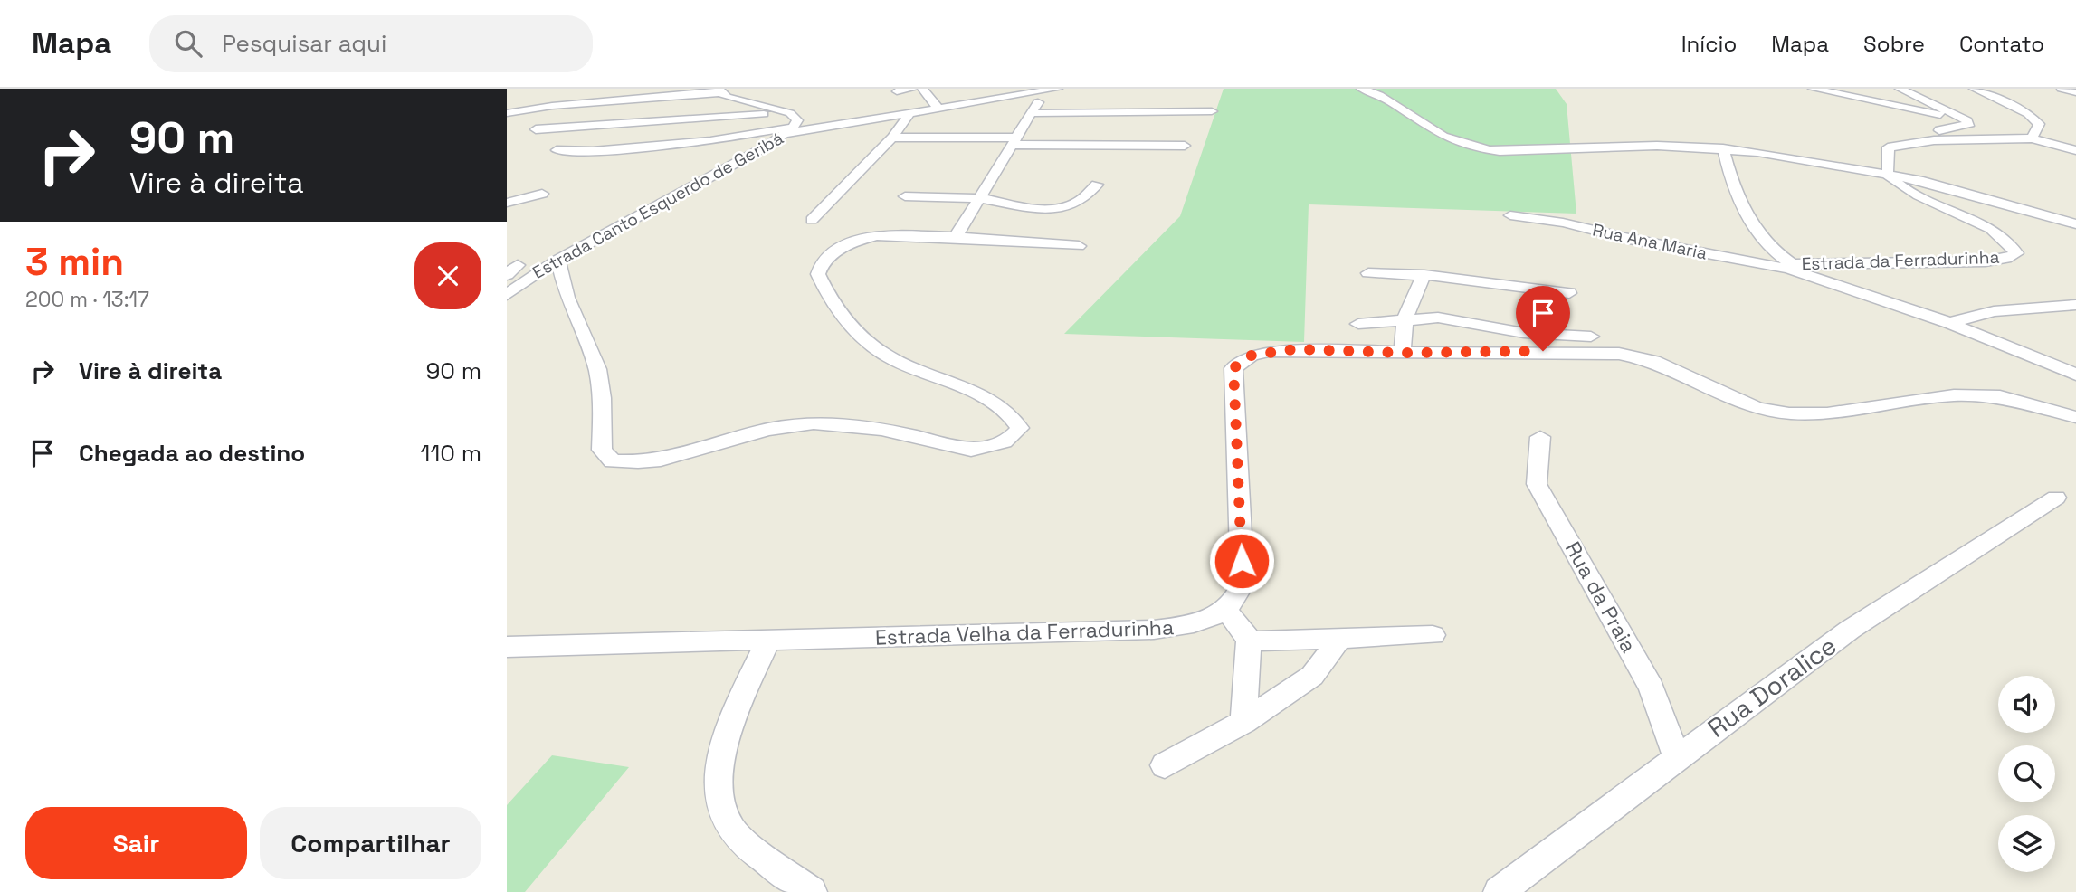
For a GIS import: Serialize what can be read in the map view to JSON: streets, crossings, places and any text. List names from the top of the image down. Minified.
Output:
{"streets":{"street":["Estrada Canto Esquerdo de Geribá","Rua Ana Maria","Estrada da Ferradurinha","Rua da Praia","Estrada Velha da Ferradurinha","Rua Doralice"]},"crossings":[["Rua Ana Maria","Estrada da Ferradurinha"],["Rua da Praia","Rua Doralice"]],"page":{"header":"Mapa","search":"Pesquisar aqui","nav":["Início","Mapa","Sobre","Contato"],"turn":["90 m","Vire à direita"],"heading":["3 min","200 m · 13:17"],"list":[{"name":"Vire à direita","value":"90 m"},{"name":"Chegada ao destino","value":"110 m"}],"buttons":["Sair","Compartilhar"]}}
